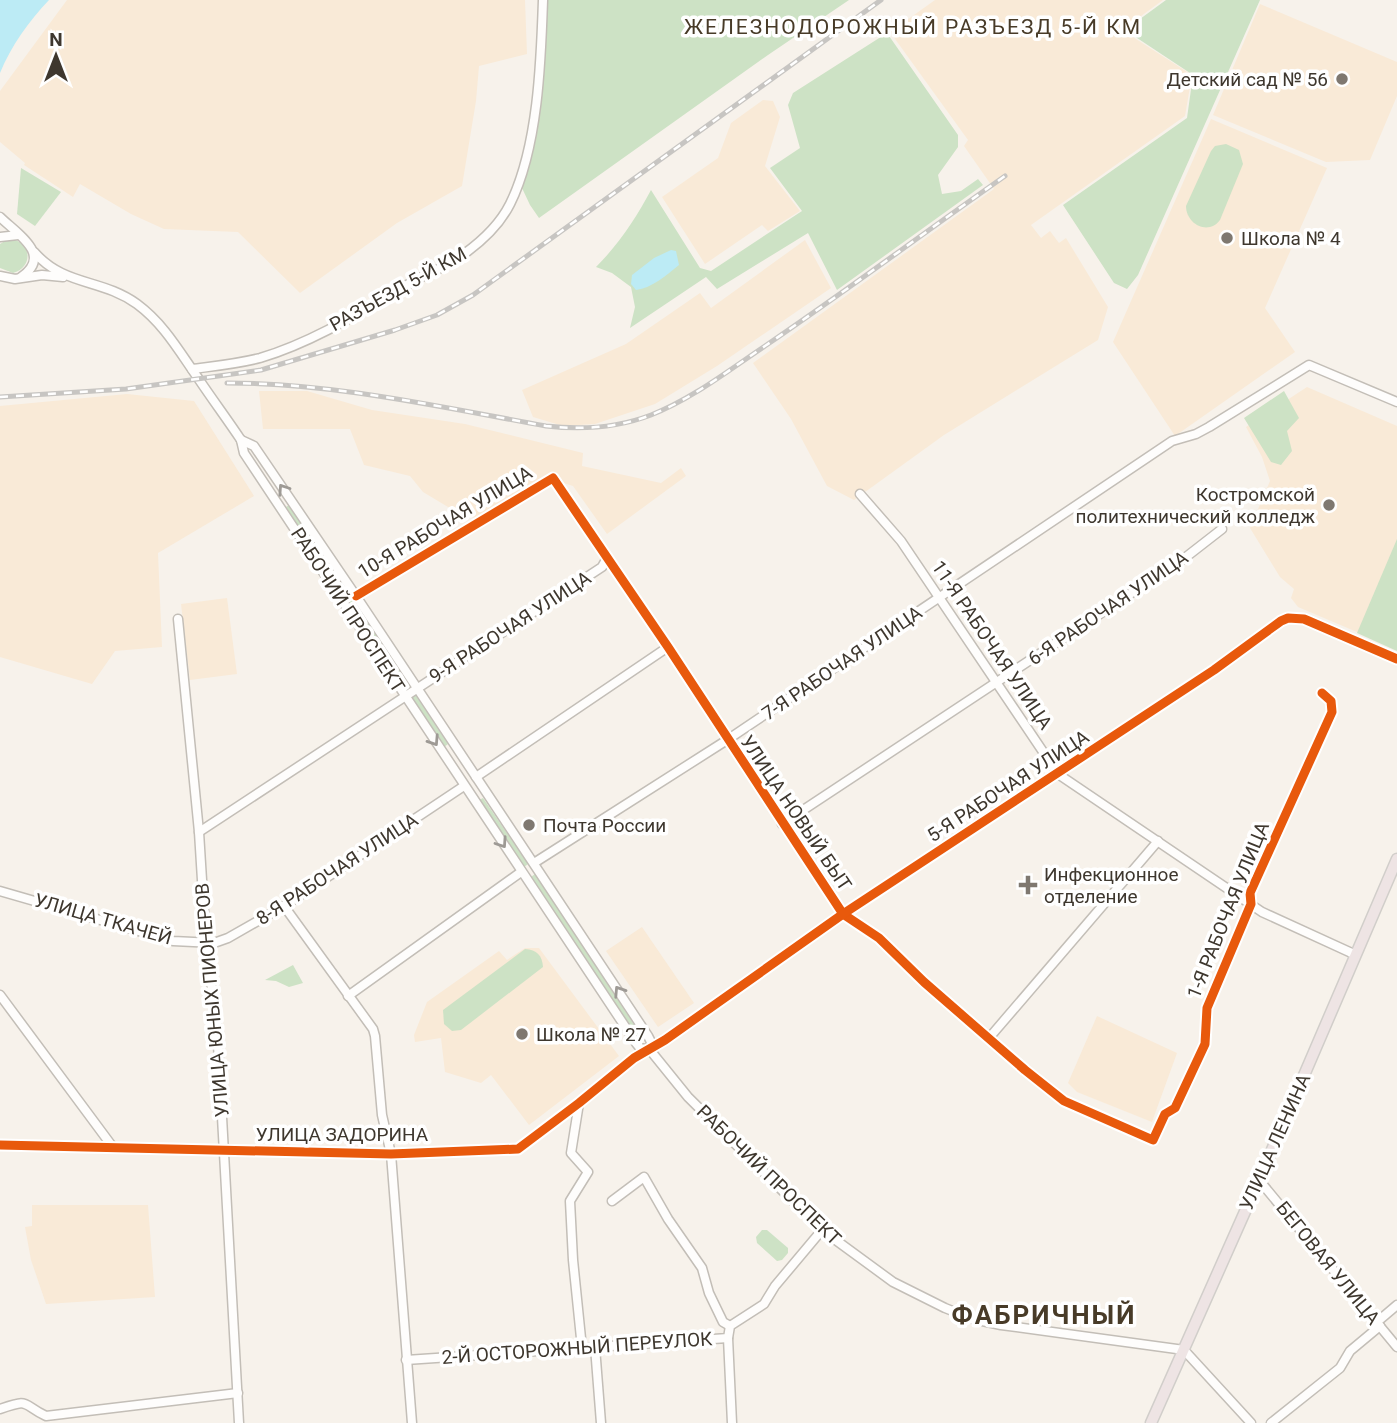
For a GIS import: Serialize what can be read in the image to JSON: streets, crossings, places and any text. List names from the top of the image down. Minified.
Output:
{"streets":{"main road":["УЛИЦА ЛЕНИНА"],"street":["РАЗЪЕЗД 5-Й КМ","10-Я РАБОЧАЯ УЛИЦА","6-Я РАБОЧАЯ УЛИЦА","РАБОЧИЙ ПРОСПЕКТ","9-Я РАБОЧАЯ УЛИЦА","11-Я РАБОЧАЯ УЛИЦА","7-Я РАБОЧАЯ УЛИЦА","5-Я РАБОЧАЯ УЛИЦА","УЛИЦА НОВЫЙ БЫТ","8-Я РАБОЧАЯ УЛИЦА","1-Я РАБОЧАЯ УЛИЦА","УЛИЦА ТКАЧЕЙ","УЛИЦА ЮНЫХ ПИОНЕРОВ","УЛИЦА ЗАДОРИНА","БЕГОВАЯ УЛИЦА","2-Й ОСТОРОЖНЫЙ ПЕРЕУЛОК"]},"crossings":[["РАЗЪЕЗД 5-Й КМ","РАБОЧИЙ ПРОСПЕКТ"],["10-Я РАБОЧАЯ УЛИЦА","РАБОЧИЙ ПРОСПЕКТ"],["10-Я РАБОЧАЯ УЛИЦА","УЛИЦА НОВЫЙ БЫТ"],["6-Я РАБОЧАЯ УЛИЦА","11-Я РАБОЧАЯ УЛИЦА"],["6-Я РАБОЧАЯ УЛИЦА","УЛИЦА НОВЫЙ БЫТ"],["РАБОЧИЙ ПРОСПЕКТ","9-Я РАБОЧАЯ УЛИЦА"],["РАБОЧИЙ ПРОСПЕКТ","7-Я РАБОЧАЯ УЛИЦА"],["РАБОЧИЙ ПРОСПЕКТ","5-Я РАБОЧАЯ УЛИЦА"],["РАБОЧИЙ ПРОСПЕКТ","8-Я РАБОЧАЯ УЛИЦА"],["РАБОЧИЙ ПРОСПЕКТ","УЛИЦА ЗАДОРИНА"],["РАБОЧИЙ ПРОСПЕКТ","УЛИЦА ЛЕНИНА"],["РАБОЧИЙ ПРОСПЕКТ","2-Й ОСТОРОЖНЫЙ ПЕРЕУЛОК"],["9-Я РАБОЧАЯ УЛИЦА","УЛИЦА НОВЫЙ БЫТ"],["9-Я РАБОЧАЯ УЛИЦА","УЛИЦА ЮНЫХ ПИОНЕРОВ"],["11-Я РАБОЧАЯ УЛИЦА","7-Я РАБОЧАЯ УЛИЦА"],["11-Я РАБОЧАЯ УЛИЦА","5-Я РАБОЧАЯ УЛИЦА"],["11-Я РАБОЧАЯ УЛИЦА","1-Я РАБОЧАЯ УЛИЦА"],["11-Я РАБОЧАЯ УЛИЦА","УЛИЦА ЛЕНИНА"],["7-Я РАБОЧАЯ УЛИЦА","УЛИЦА НОВЫЙ БЫТ"],["5-Я РАБОЧАЯ УЛИЦА","УЛИЦА НОВЫЙ БЫТ"],["5-Я РАБОЧАЯ УЛИЦА","УЛИЦА ЗАДОРИНА"],["УЛИЦА НОВЫЙ БЫТ","1-Я РАБОЧАЯ УЛИЦА"],["8-Я РАБОЧАЯ УЛИЦА","УЛИЦА ТКАЧЕЙ"],["8-Я РАБОЧАЯ УЛИЦА","УЛИЦА ЮНЫХ ПИОНЕРОВ"],["УЛИЦА ТКАЧЕЙ","УЛИЦА ЮНЫХ ПИОНЕРОВ"],["УЛИЦА ЮНЫХ ПИОНЕРОВ","УЛИЦА ЗАДОРИНА"],["УЛИЦА ЛЕНИНА","БЕГОВАЯ УЛИЦА"]],"districts":["ЖЕЛЕЗНОДОРОЖНЫЙ РАЗЪЕЗД 5-Й КМ","ФАБРИЧНЫЙ"],"places":{"other":["Детский сад № 56","Школа № 4","Костромской политехнический колледж","Почта России","Школа № 27"],"health":["Инфекционное отделение"]},"north":"top"}
